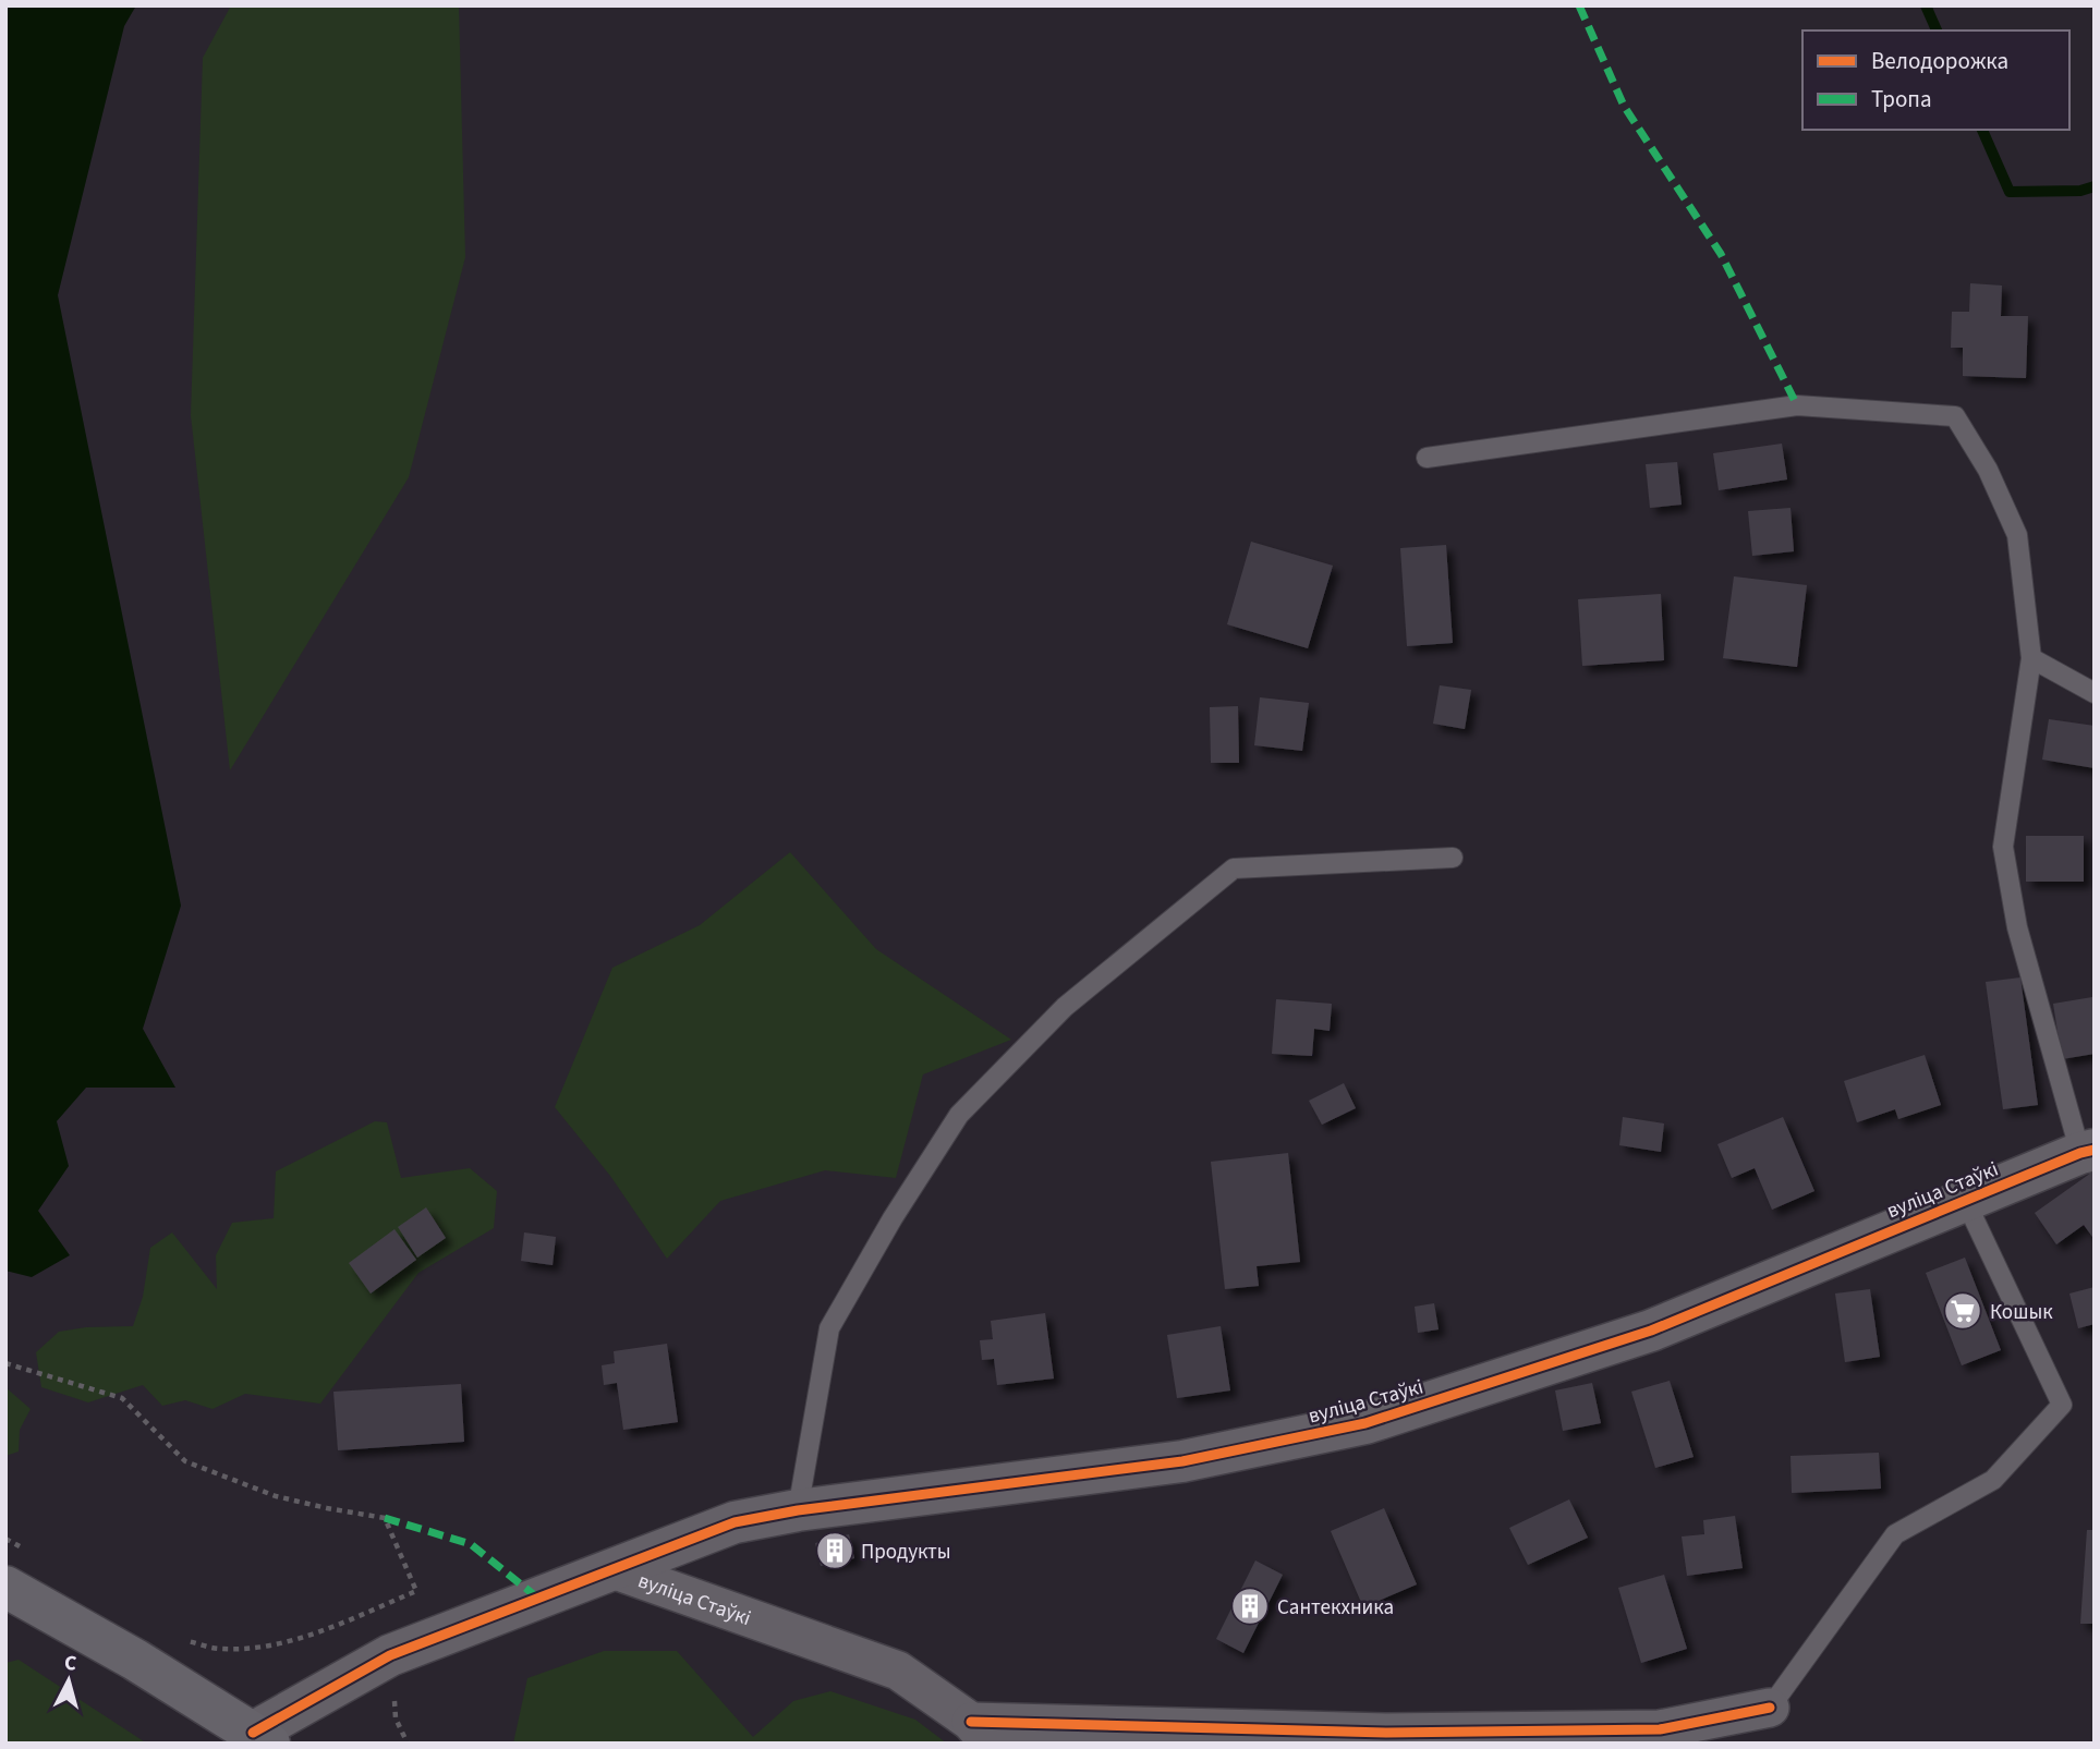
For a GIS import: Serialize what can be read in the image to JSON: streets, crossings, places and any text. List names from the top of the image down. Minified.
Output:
{"streets":{"street":["вуліца Стаўкі"]},"places":{"supermarket":["Кошык"],"building":["Продукты","Сантекхника"]},"legend":["Велодорожка","Тропа"],"north":"top"}
